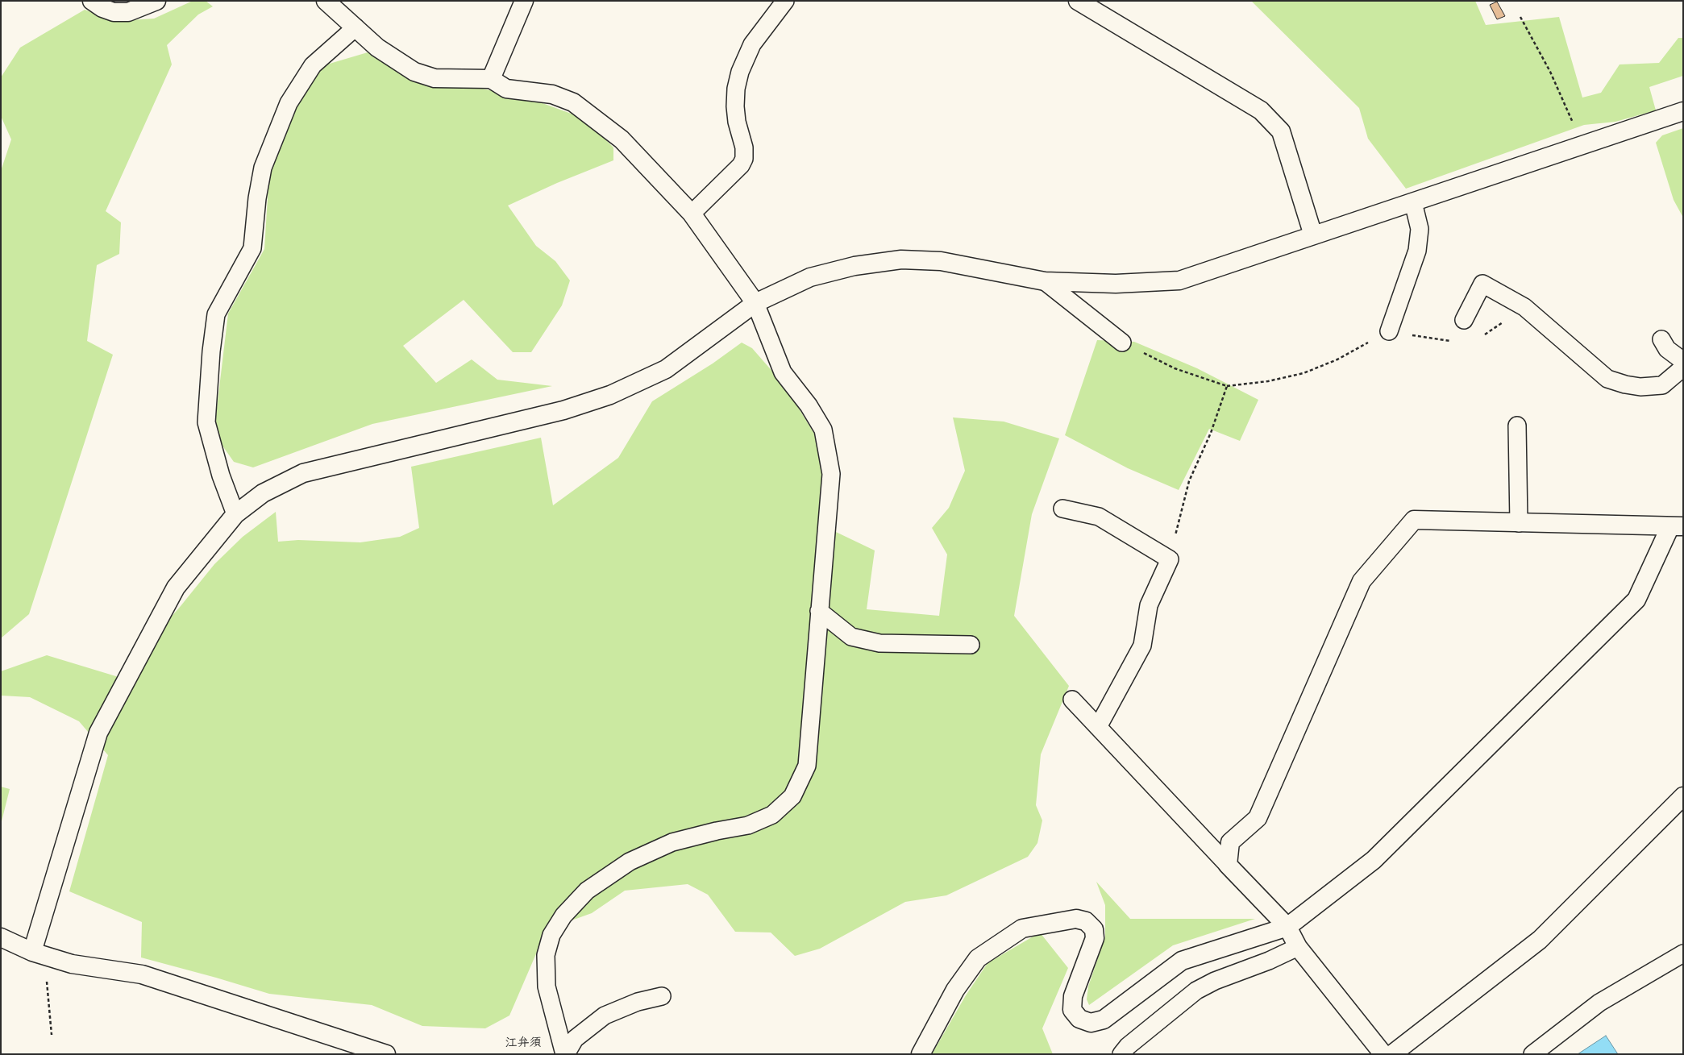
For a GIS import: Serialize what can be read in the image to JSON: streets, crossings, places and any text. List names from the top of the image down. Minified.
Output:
{"districts":["江弁須"]}
